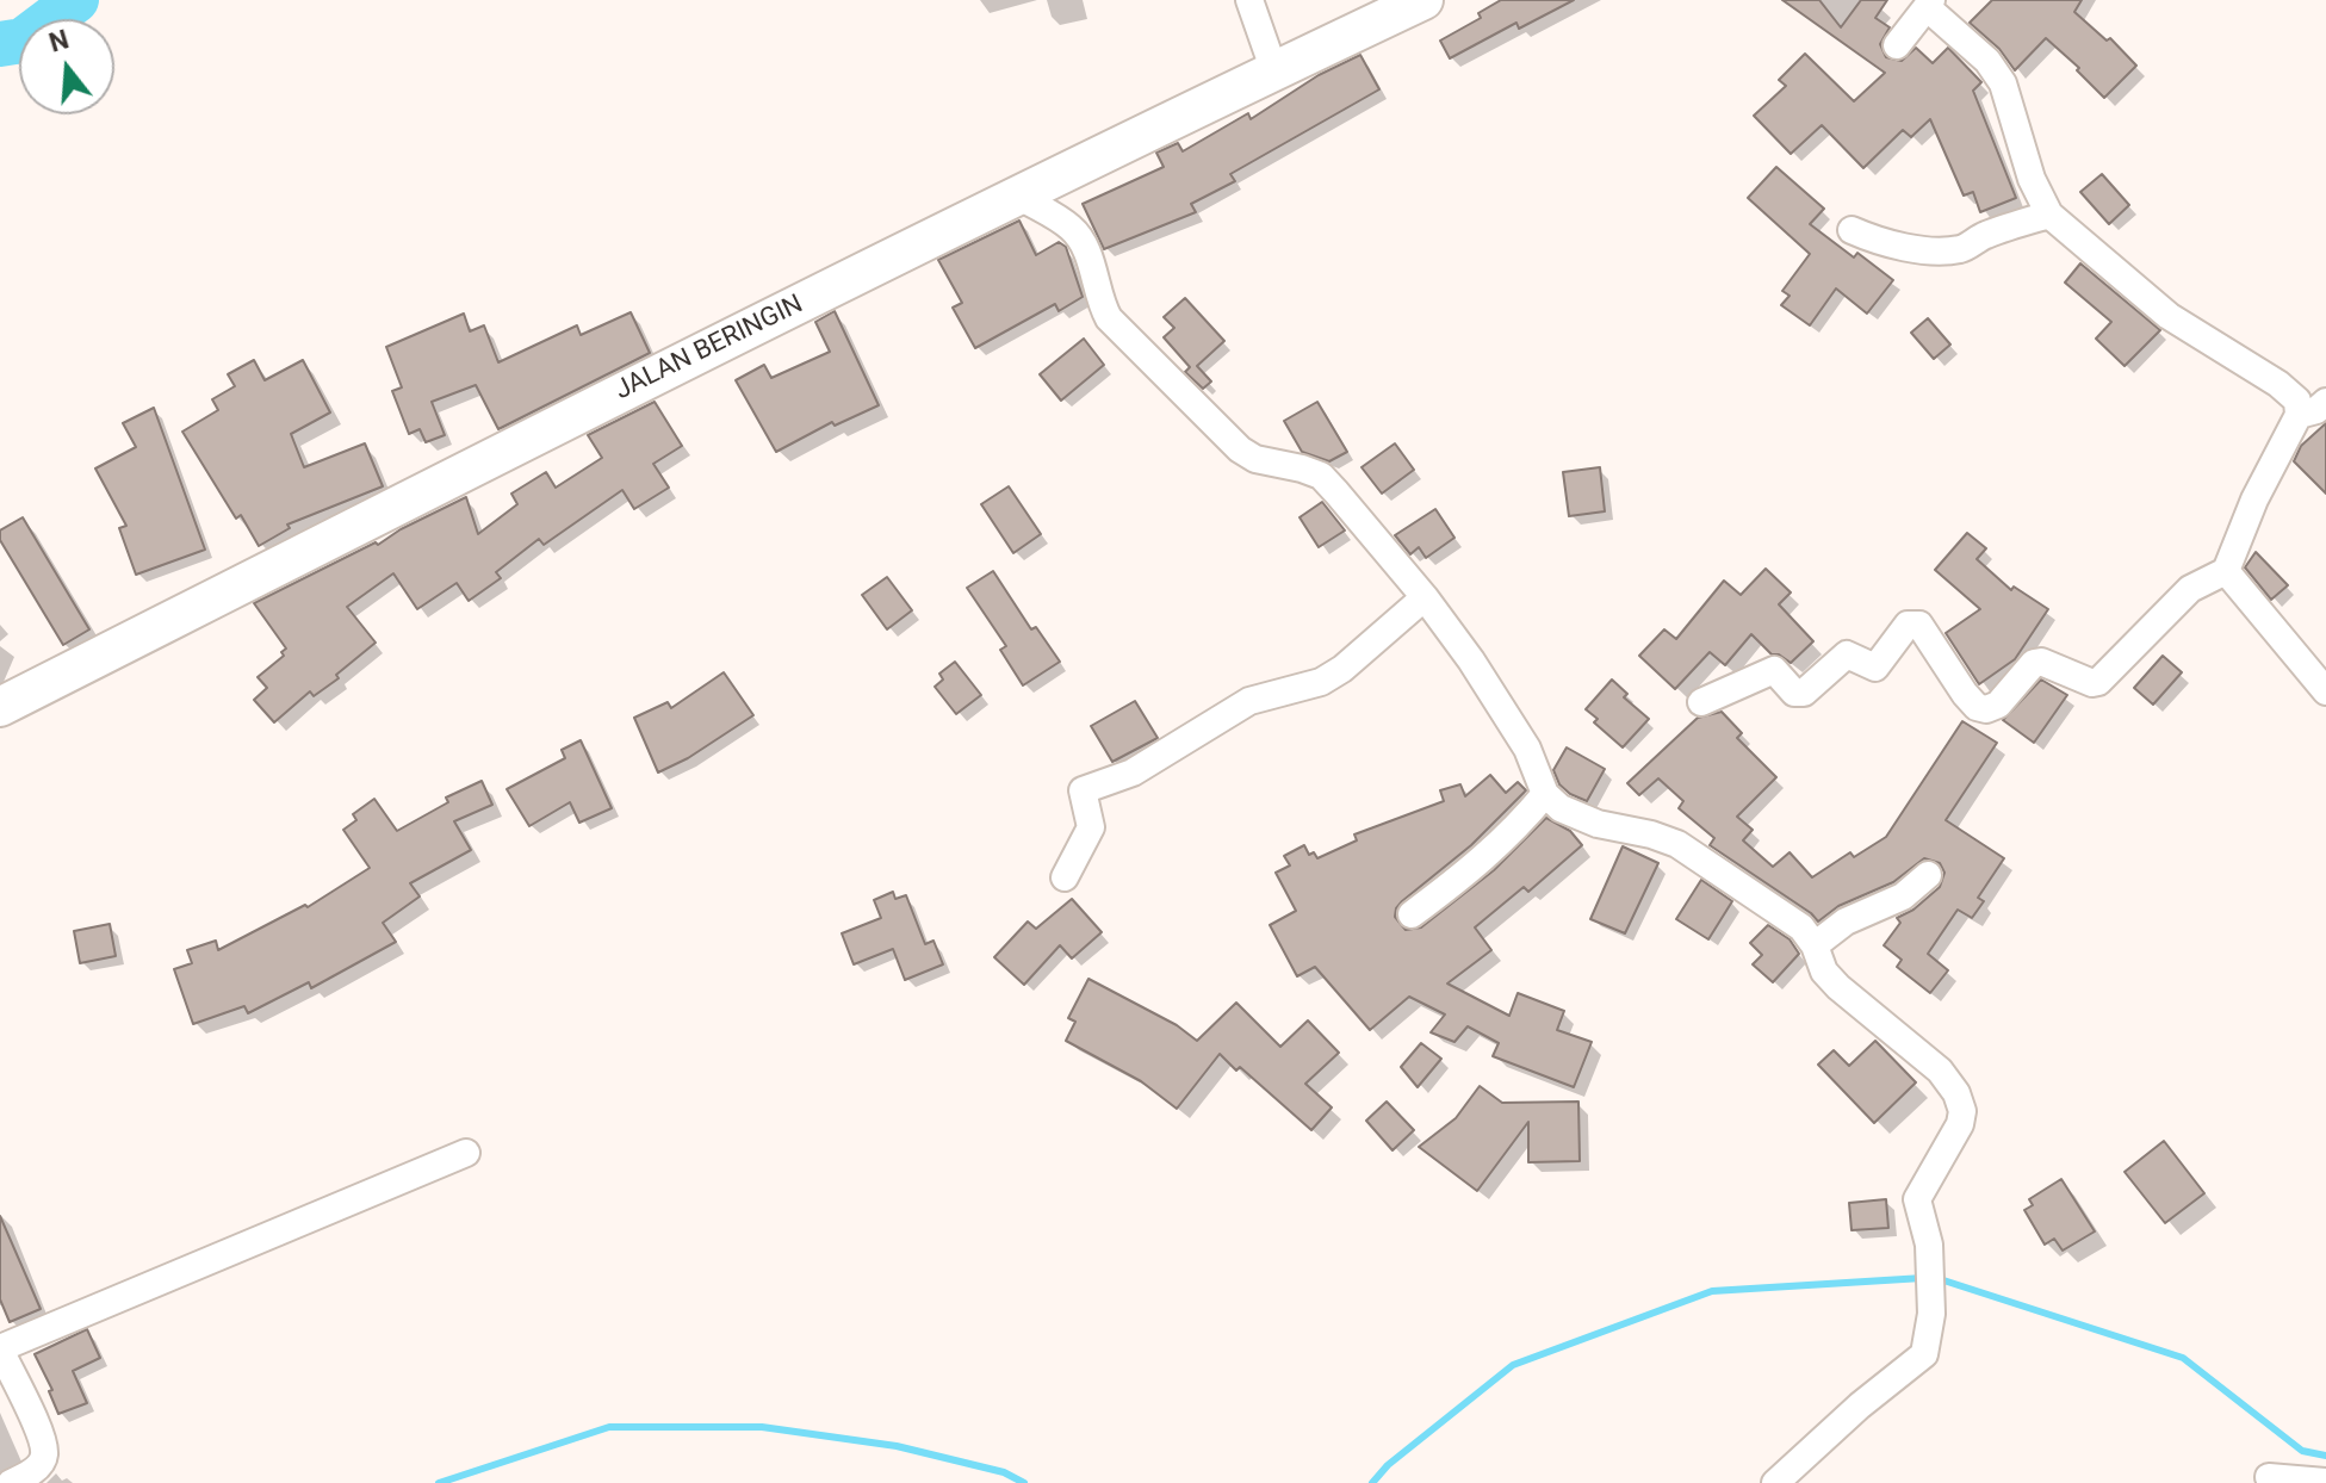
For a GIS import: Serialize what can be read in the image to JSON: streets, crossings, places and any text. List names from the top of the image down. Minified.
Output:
{"streets":{"street":["JALAN BERINGIN"]},"north":"top"}
